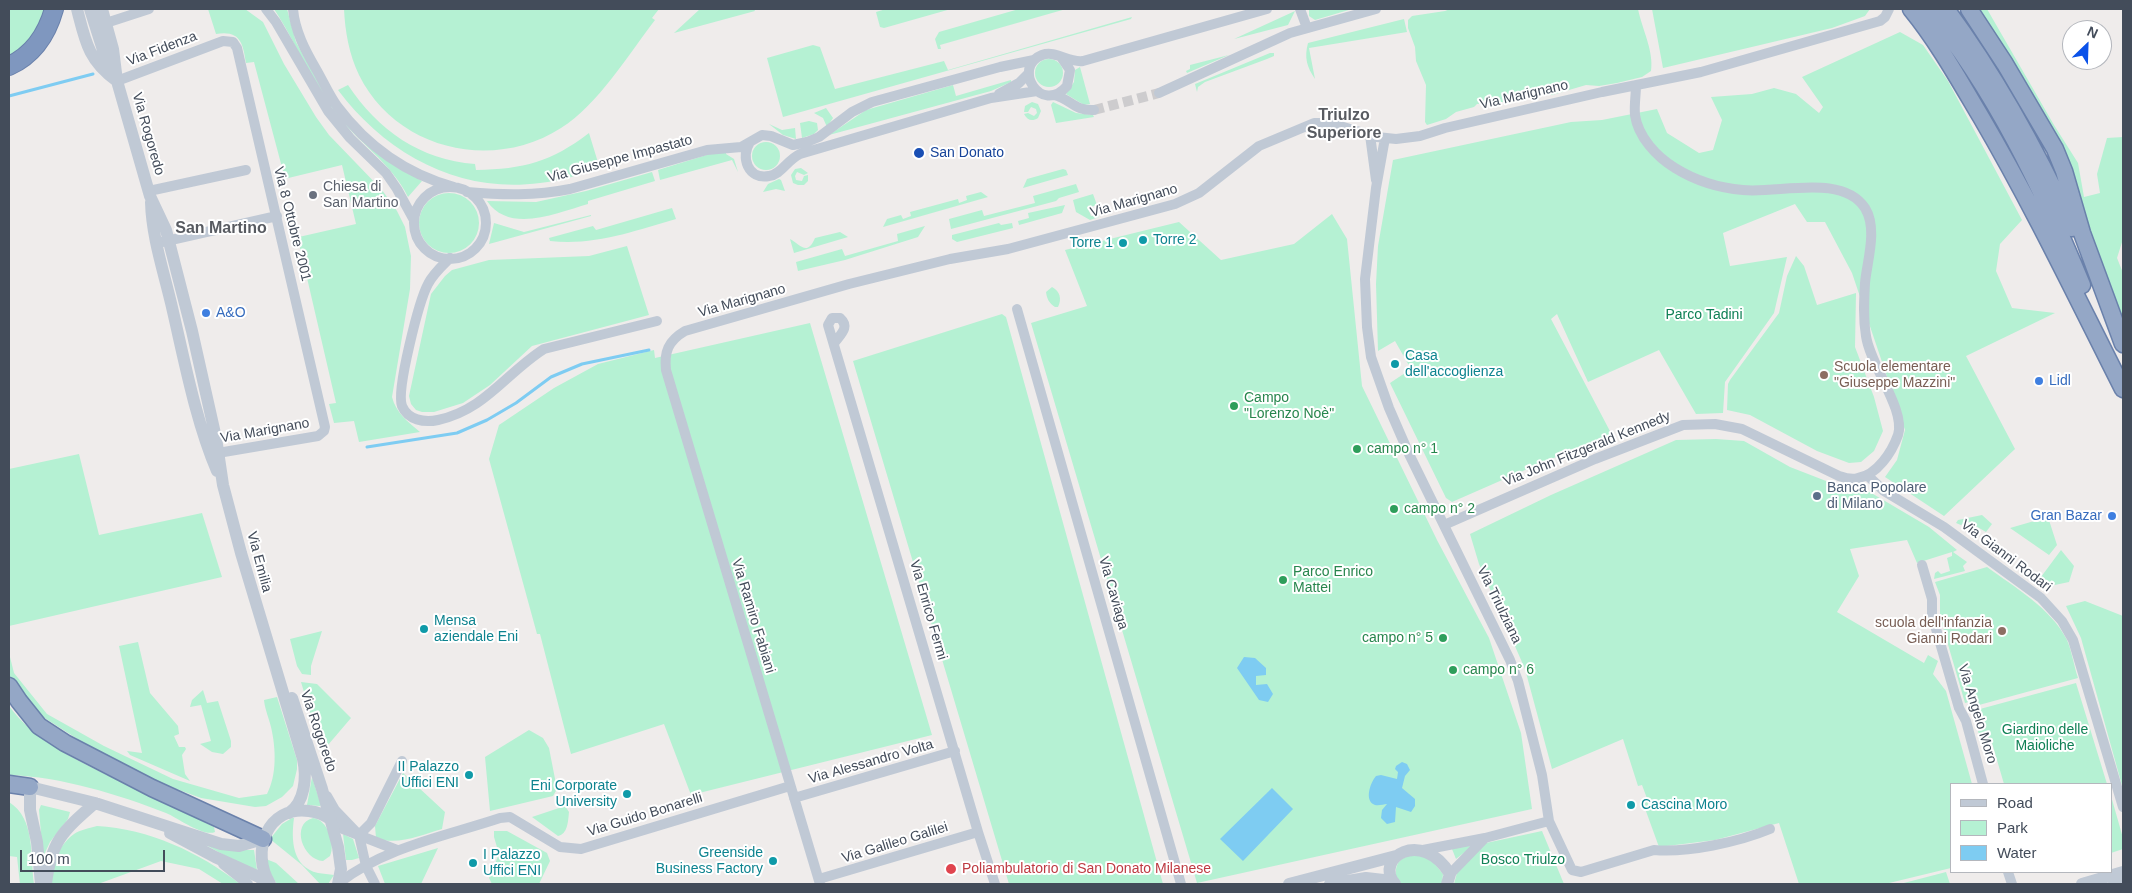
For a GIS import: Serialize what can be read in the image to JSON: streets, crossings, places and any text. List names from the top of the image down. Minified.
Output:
{"streets":{"street":["Via Fidenza","Via Marignano","Via Rogoredo","Via Giuseppe Impastato","Via 8 Ottobre 2001","Via John Fitzgerald Kennedy","Via Gianni Rodari","Via Emilia","Via Caviaga","Via Triulziana","Via Enrico Fermi","Via Ramiro Fabiani","Via Angelo Moro","Via Alessandro Volta","Via Guido Bonarelli","Via Galileo Galilei"]},"crossings":[["Via Fidenza","Via Rogoredo"],["Via Fidenza","Via 8 Ottobre 2001"],["Via Marignano","Via Rogoredo"],["Via Marignano","Via 8 Ottobre 2001"],["Via Marignano","Via Emilia"],["Via Marignano","Via Triulziana"],["Via Marignano","Via Ramiro Fabiani"],["Via Rogoredo","Via Emilia"],["Via Rogoredo","Via Guido Bonarelli"],["Via John Fitzgerald Kennedy","Via Gianni Rodari"],["Via John Fitzgerald Kennedy","Via Triulziana"],["Via Enrico Fermi","Via Alessandro Volta"],["Via Enrico Fermi","Via Galileo Galilei"],["Via Ramiro Fabiani","Via Alessandro Volta"],["Via Ramiro Fabiani","Via Guido Bonarelli"],["Via Ramiro Fabiani","Via Galileo Galilei"]],"districts":["Triulzo Superiore","San Martino"],"parks":["Parco Tadini","Giardino delle Maioliche","Bosco Triulzo"],"places":["San Donato","Chiesa di San Martino","Torre 2","Torre 1","A&O","Casa dell'accoglienza","Scuola elementare \"Giuseppe Mazzini\"","Lidl","Campo \"Lorenzo Noè\"","campo n° 1","Banca Popolare di Milano","campo n° 2","Gran Bazar","Parco Enrico Mattei","Mensa aziendale Eni","scuola dell'infanzia Gianni Rodari","campo n° 5","campo n° 6","II Palazzo Uffici ENI","Eni Corporate University","Cascina Moro","Greenside Business Factory","I Palazzo Uffici ENI","Poliambulatorio di San Donato Milanese"],"legend":["Road","Park","Water"],"scale_bar":"100 m","north":"top right"}
